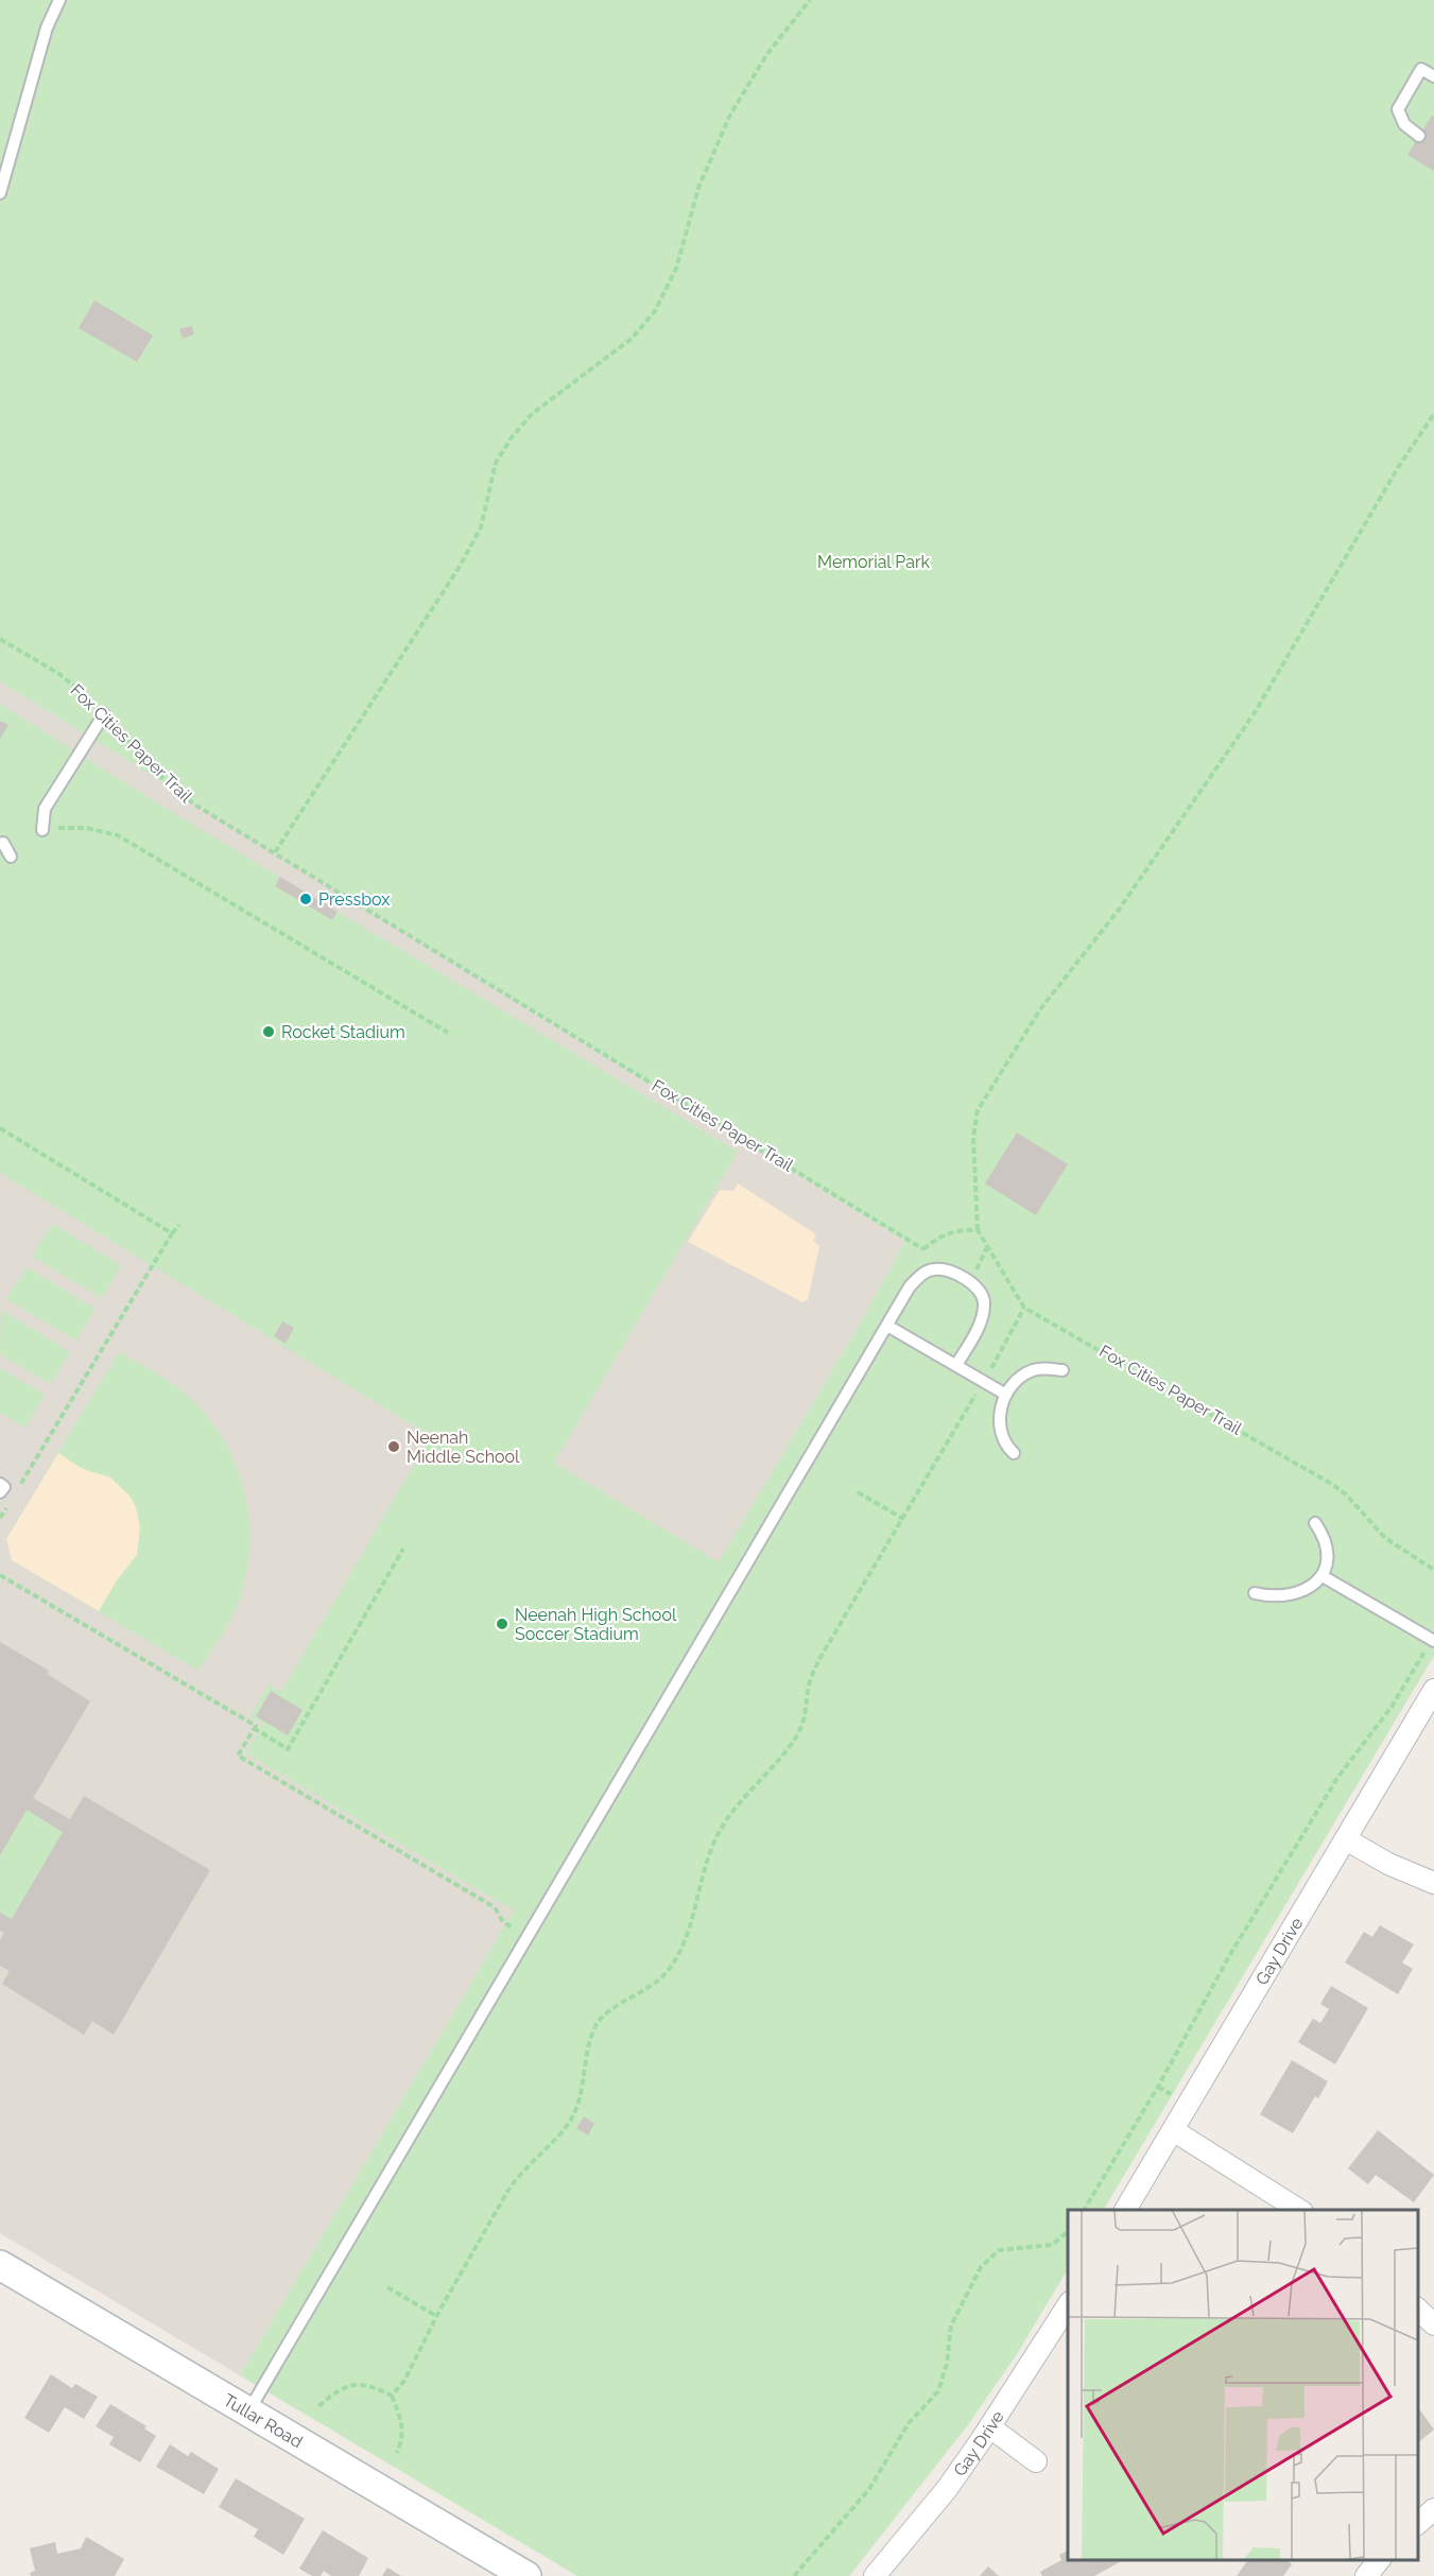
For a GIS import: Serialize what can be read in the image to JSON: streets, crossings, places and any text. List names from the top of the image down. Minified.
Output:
{"streets":{"main road":["Tullar Road"],"street":["Gay Drive"],"path":["Fox Cities Paper Trail"]},"parks":["Memorial Park"],"places":["Pressbox","Rocket Stadium","Neenah Middle School","Neenah High School Soccer Stadium"]}
